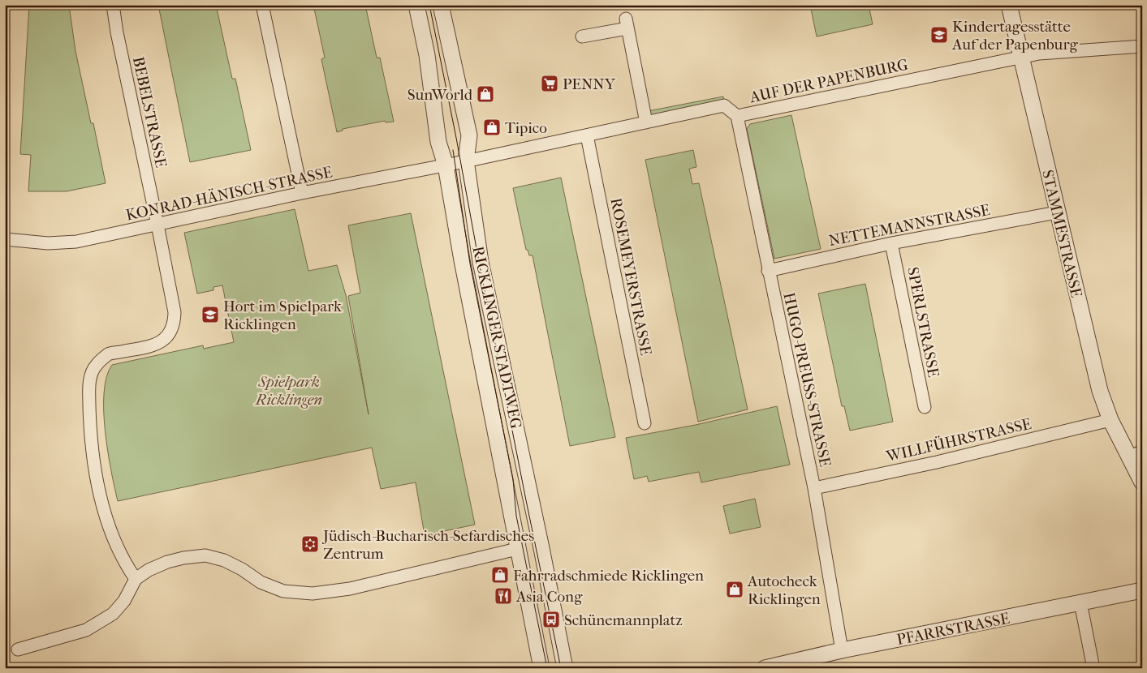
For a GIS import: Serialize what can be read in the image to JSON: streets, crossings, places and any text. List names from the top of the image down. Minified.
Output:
{"streets":{"street":["AUF DER PAPENBURG","BEBELSTRASSE","KONRAD-HÄNISCH-STRASSE","NETTEMANNSTRASSE","STAMMESTRASSE","ROSEMEYERSTRASSE","SPERLSTRASSE","RICKLINGER STADTWEG","HUGO-PREUSS-STRASSE","WILLFÜHRSTRASSE","PFARRSTRASSE"]},"crossings":[["AUF DER PAPENBURG","KONRAD-HÄNISCH-STRASSE"],["AUF DER PAPENBURG","STAMMESTRASSE"],["AUF DER PAPENBURG","ROSEMEYERSTRASSE"],["AUF DER PAPENBURG","RICKLINGER STADTWEG"],["AUF DER PAPENBURG","HUGO-PREUSS-STRASSE"],["BEBELSTRASSE","KONRAD-HÄNISCH-STRASSE"],["KONRAD-HÄNISCH-STRASSE","RICKLINGER STADTWEG"],["NETTEMANNSTRASSE","STAMMESTRASSE"],["NETTEMANNSTRASSE","SPERLSTRASSE"],["NETTEMANNSTRASSE","HUGO-PREUSS-STRASSE"],["STAMMESTRASSE","WILLFÜHRSTRASSE"],["HUGO-PREUSS-STRASSE","WILLFÜHRSTRASSE"],["HUGO-PREUSS-STRASSE","PFARRSTRASSE"]],"parks":["Spielpark Ricklingen"],"places":{"school or university":["Kindertagesstätte Auf der Papenburg","Hort im Spielpark Ricklingen"],"supermarket":["PENNY"],"shop":["SunWorld","Tipico","Fahrradschmiede Ricklingen","Autocheck Ricklingen"],"synagogue":["Jüdisch-Bucharisch-Sefardisches Zentrum"],"restaurant":["Asia Cong"],"bus stop":["Schünemannplatz"]}}
